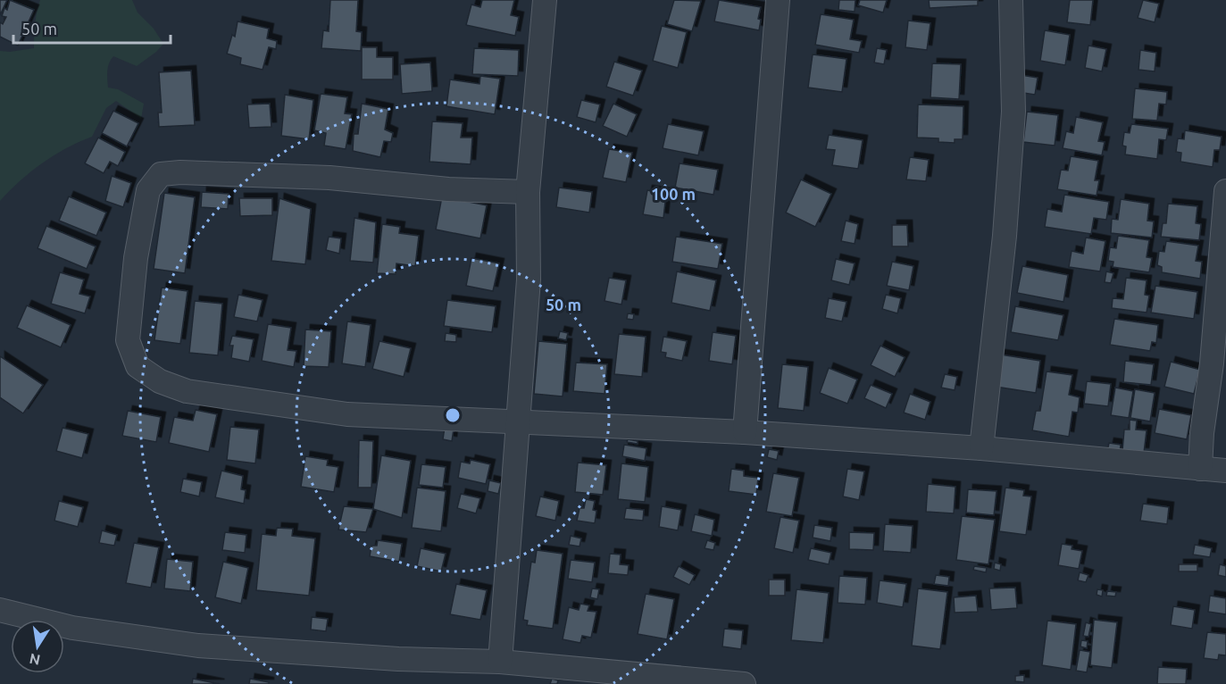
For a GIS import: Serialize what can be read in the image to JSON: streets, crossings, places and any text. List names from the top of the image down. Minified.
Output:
{"scale_bar":"50 m","north":"bottom","rings":["100 m","50 m"]}
